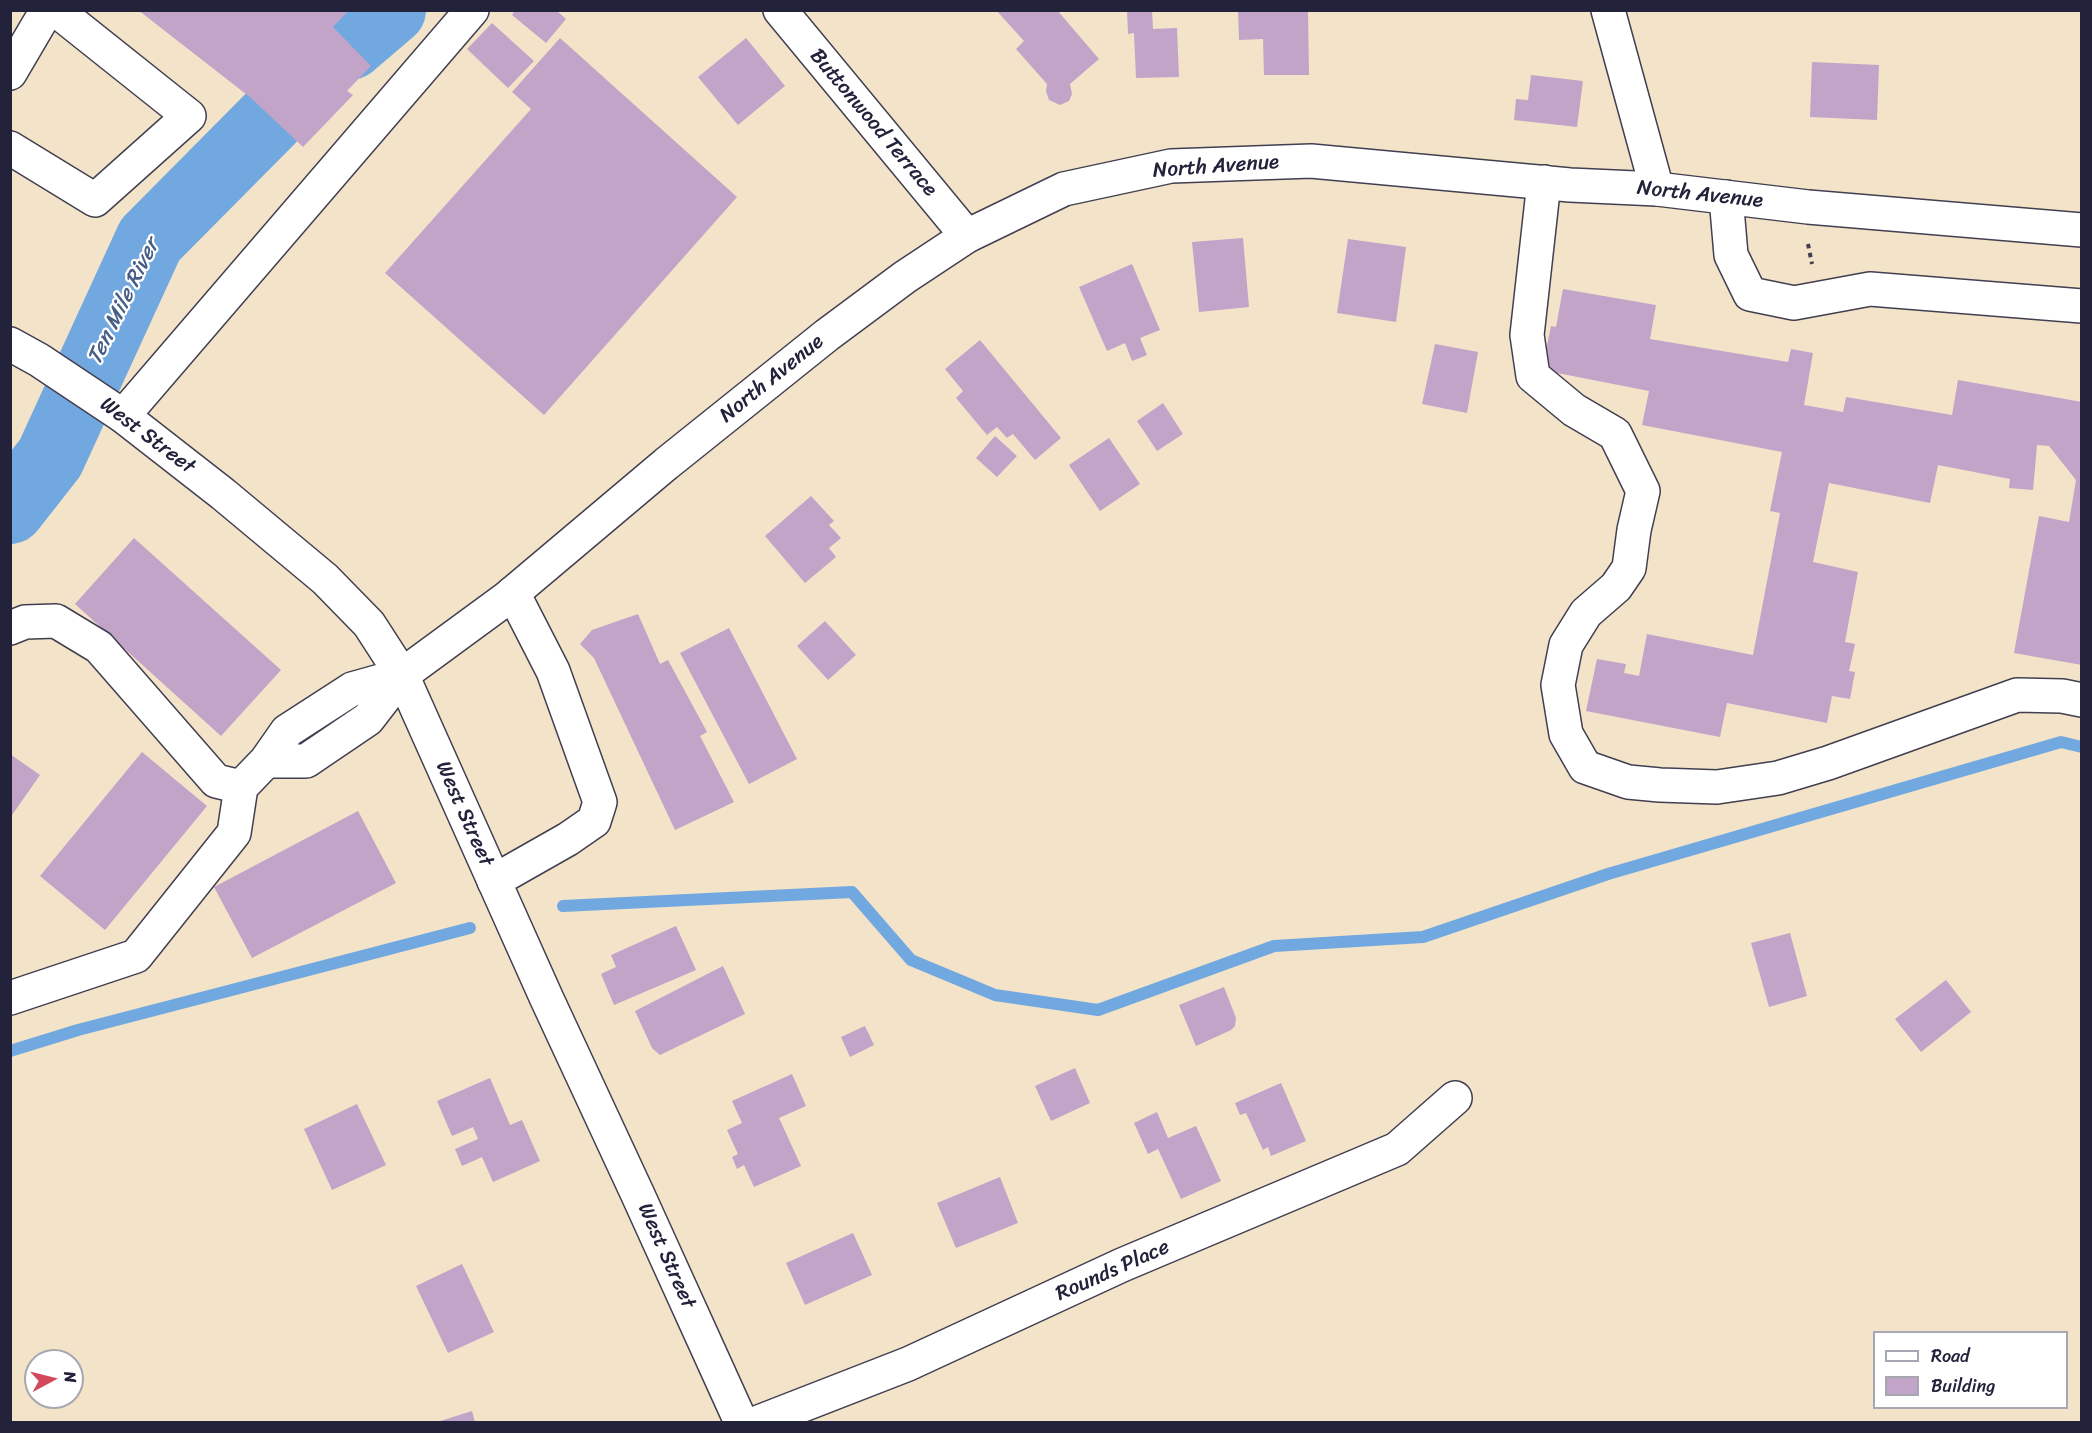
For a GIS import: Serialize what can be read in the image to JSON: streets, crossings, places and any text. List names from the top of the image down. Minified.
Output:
{"streets":{"main road":["Buttonwood Terrace","North Avenue","West Street","Rounds Place"]},"crossings":[["Buttonwood Terrace","North Avenue"],["North Avenue","West Street"]],"water":["Ten Mile River"],"legend":["Road","Building"],"north":"right"}
